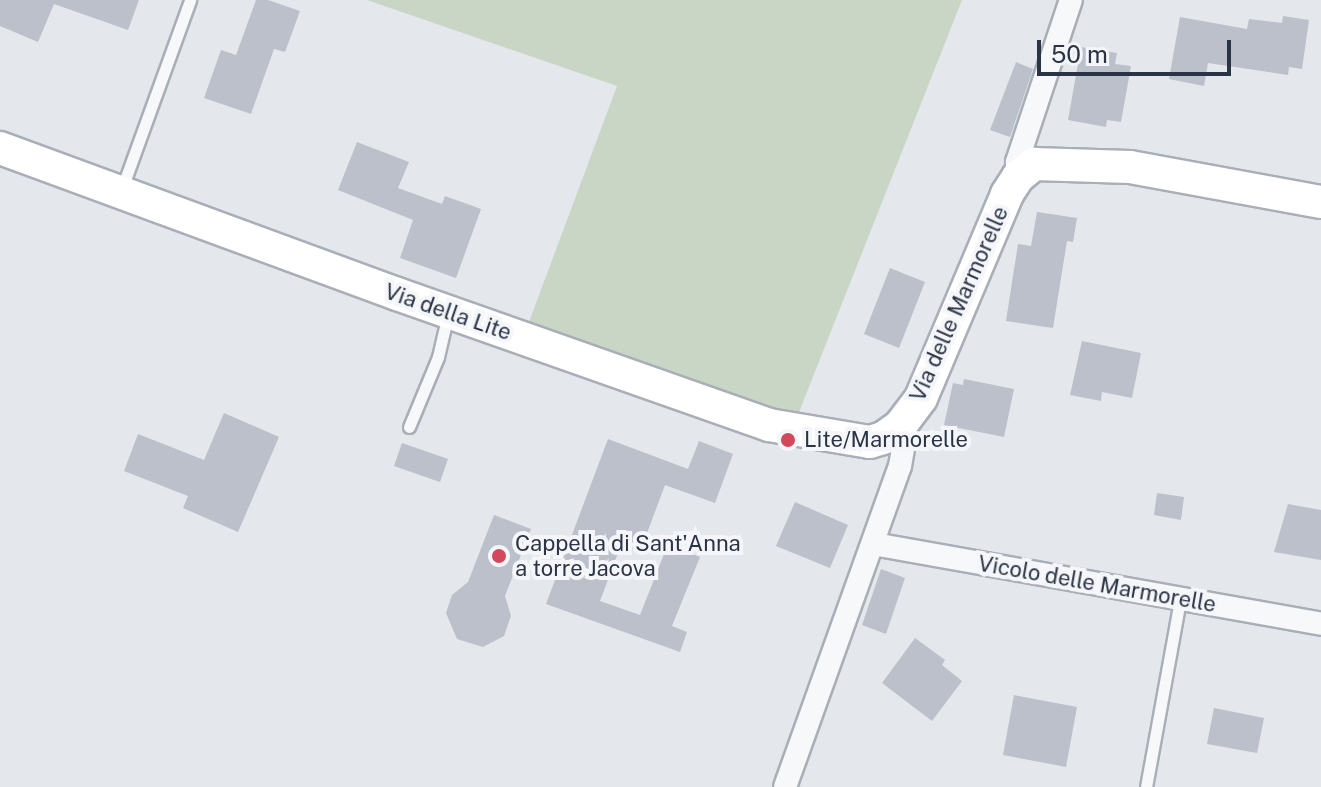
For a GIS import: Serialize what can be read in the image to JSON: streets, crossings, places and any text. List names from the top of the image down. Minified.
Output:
{"streets":{"street":["Via delle Marmorelle","Via della Lite","Vicolo delle Marmorelle"]},"crossings":[["Via delle Marmorelle","Via della Lite"],["Via delle Marmorelle","Vicolo delle Marmorelle"]],"places":["Lite/Marmorelle","Cappella di Sant'Anna a torre Jacova"],"scale_bar":"50 m"}
